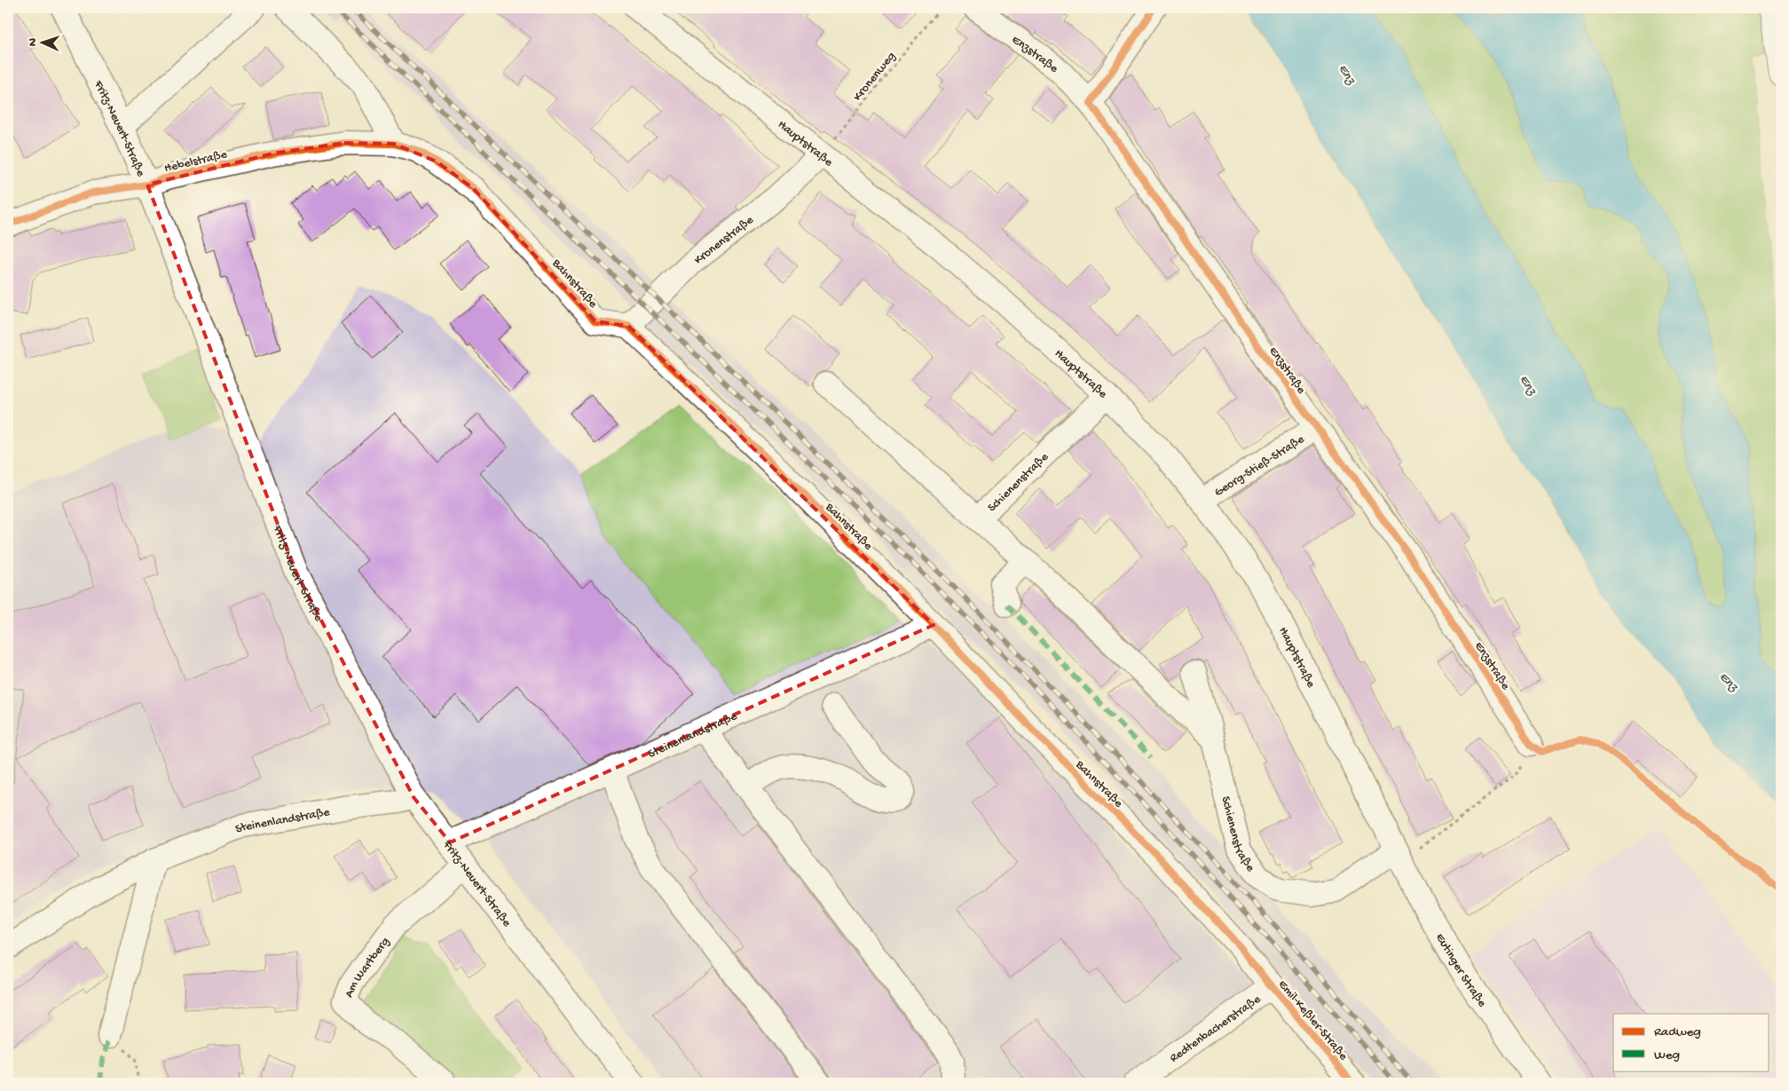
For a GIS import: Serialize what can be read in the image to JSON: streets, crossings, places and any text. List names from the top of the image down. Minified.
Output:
{"streets":{"street":["Enzstraße","Fritz-Neuert-Straße","Hauptstraße","Hebelstraße","Kronenstraße","Bahnstraße","Georg-Stieß-Straße","Schienenstraße","Steinenlandstraße","Am Wartberg","Eutinger Straße","Emil-Keßler-Straße","Redtenbacherstraße"],"path":["Kronenweg"]},"crossings":[["Enzstraße","Georg-Stieß-Straße"],["Kronenweg","Hauptstraße"],["Kronenweg","Kronenstraße"],["Fritz-Neuert-Straße","Hebelstraße"],["Fritz-Neuert-Straße","Steinenlandstraße"],["Fritz-Neuert-Straße","Am Wartberg"],["Hauptstraße","Kronenstraße"],["Hauptstraße","Georg-Stieß-Straße"],["Hauptstraße","Schienenstraße"],["Hauptstraße","Eutinger Straße"],["Hebelstraße","Bahnstraße"],["Kronenstraße","Bahnstraße"],["Bahnstraße","Steinenlandstraße"],["Bahnstraße","Emil-Keßler-Straße"],["Bahnstraße","Redtenbacherstraße"],["Schienenstraße","Eutinger Straße"],["Emil-Keßler-Straße","Redtenbacherstraße"]],"water":["Enz"],"legend":["Radweg","Weg"],"north":"left"}
